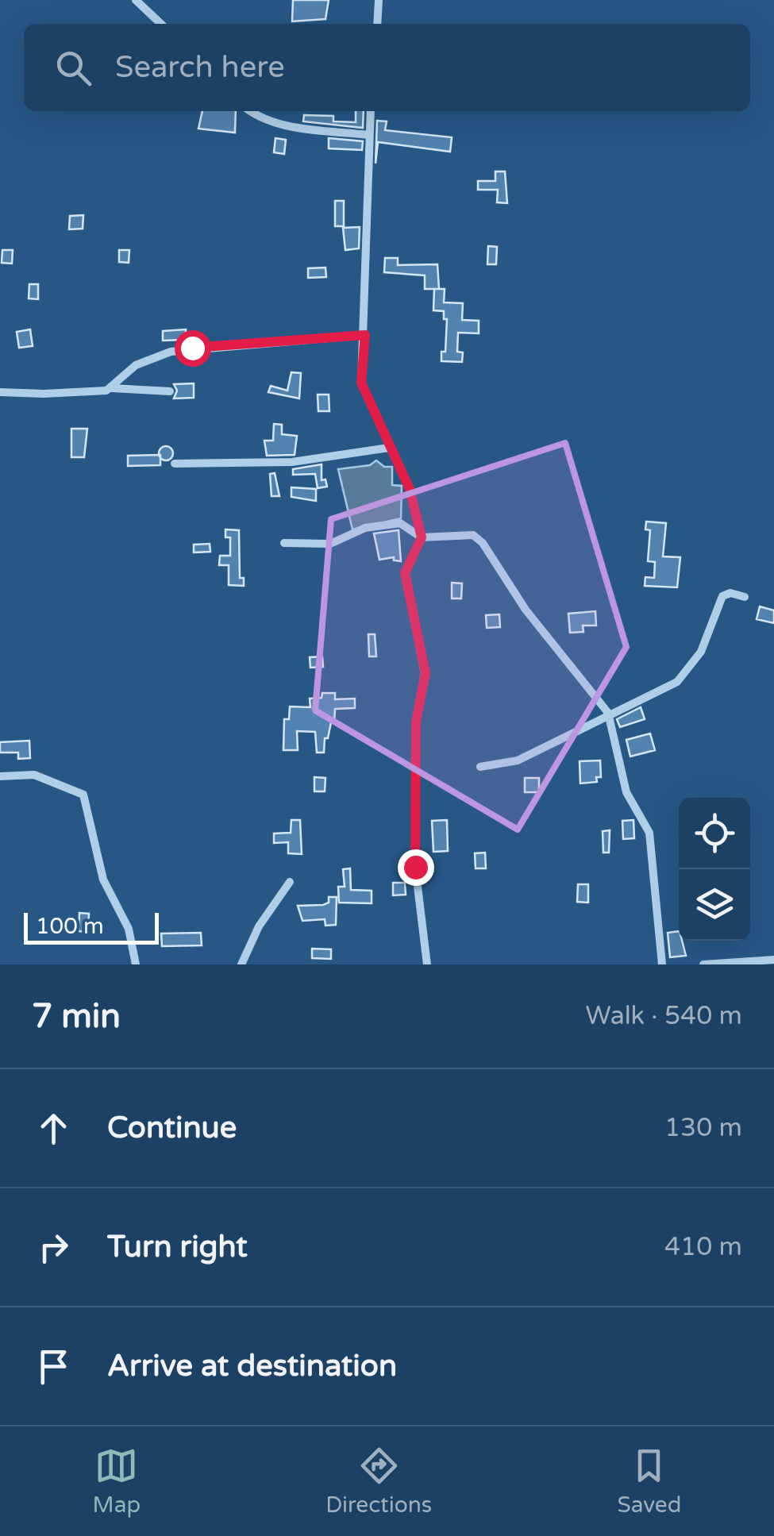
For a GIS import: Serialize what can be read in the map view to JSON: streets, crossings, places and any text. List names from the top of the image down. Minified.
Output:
{"scale_bar":"100 m","page":{"search":"Search here","scale":"100 m","heading":["7 min","Walk · 540 m"],"list":[["Continue","130 m"],["Turn right","410 m"],"Arrive at destination"],"nav":["Map","Directions","Saved"]}}
